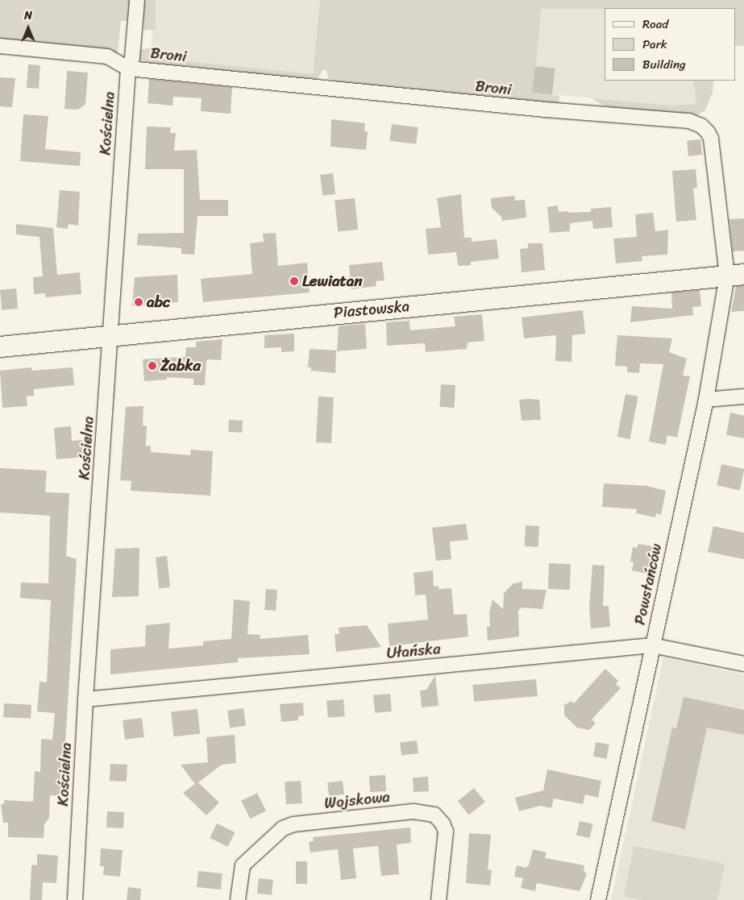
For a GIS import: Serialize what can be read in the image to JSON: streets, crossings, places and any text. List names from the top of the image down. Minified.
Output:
{"streets":{"street":["Broni","Kościelna","Piastowska","Powstańców","Ułańska","Wojskowa"]},"crossings":[["Broni","Kościelna"],["Broni","Piastowska"],["Broni","Powstańców"],["Kościelna","Piastowska"],["Kościelna","Ułańska"],["Piastowska","Powstańców"],["Powstańców","Ułańska"]],"places":["Lewiatan","abc","Żabka"],"legend":["Road","Park","Building"],"north":"top"}
